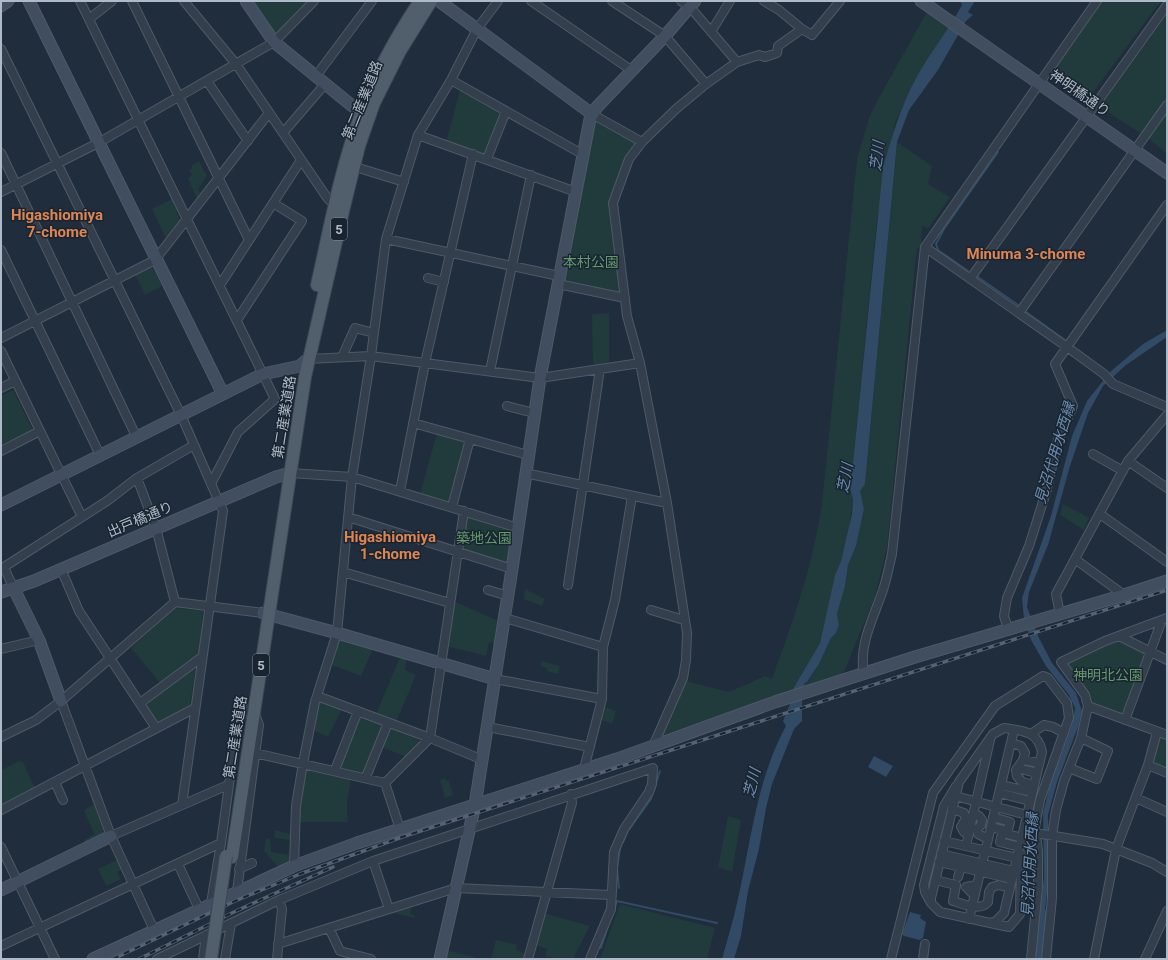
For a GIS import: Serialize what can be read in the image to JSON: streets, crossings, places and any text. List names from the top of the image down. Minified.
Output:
{"streets":{"main road":["第二産業道路","5"],"street":["神明橋通り","出戸橋通り"]},"crossings":[["第二産業道路","5"],["第二産業道路","出戸橋通り"]],"districts":["Higashiomiya 7-chome","Minuma 3-chome","Higashiomiya 1-chome"],"water":["芝川","見沼代用水西縁"],"parks":["本村公園","築地公園","神明北公園"]}
